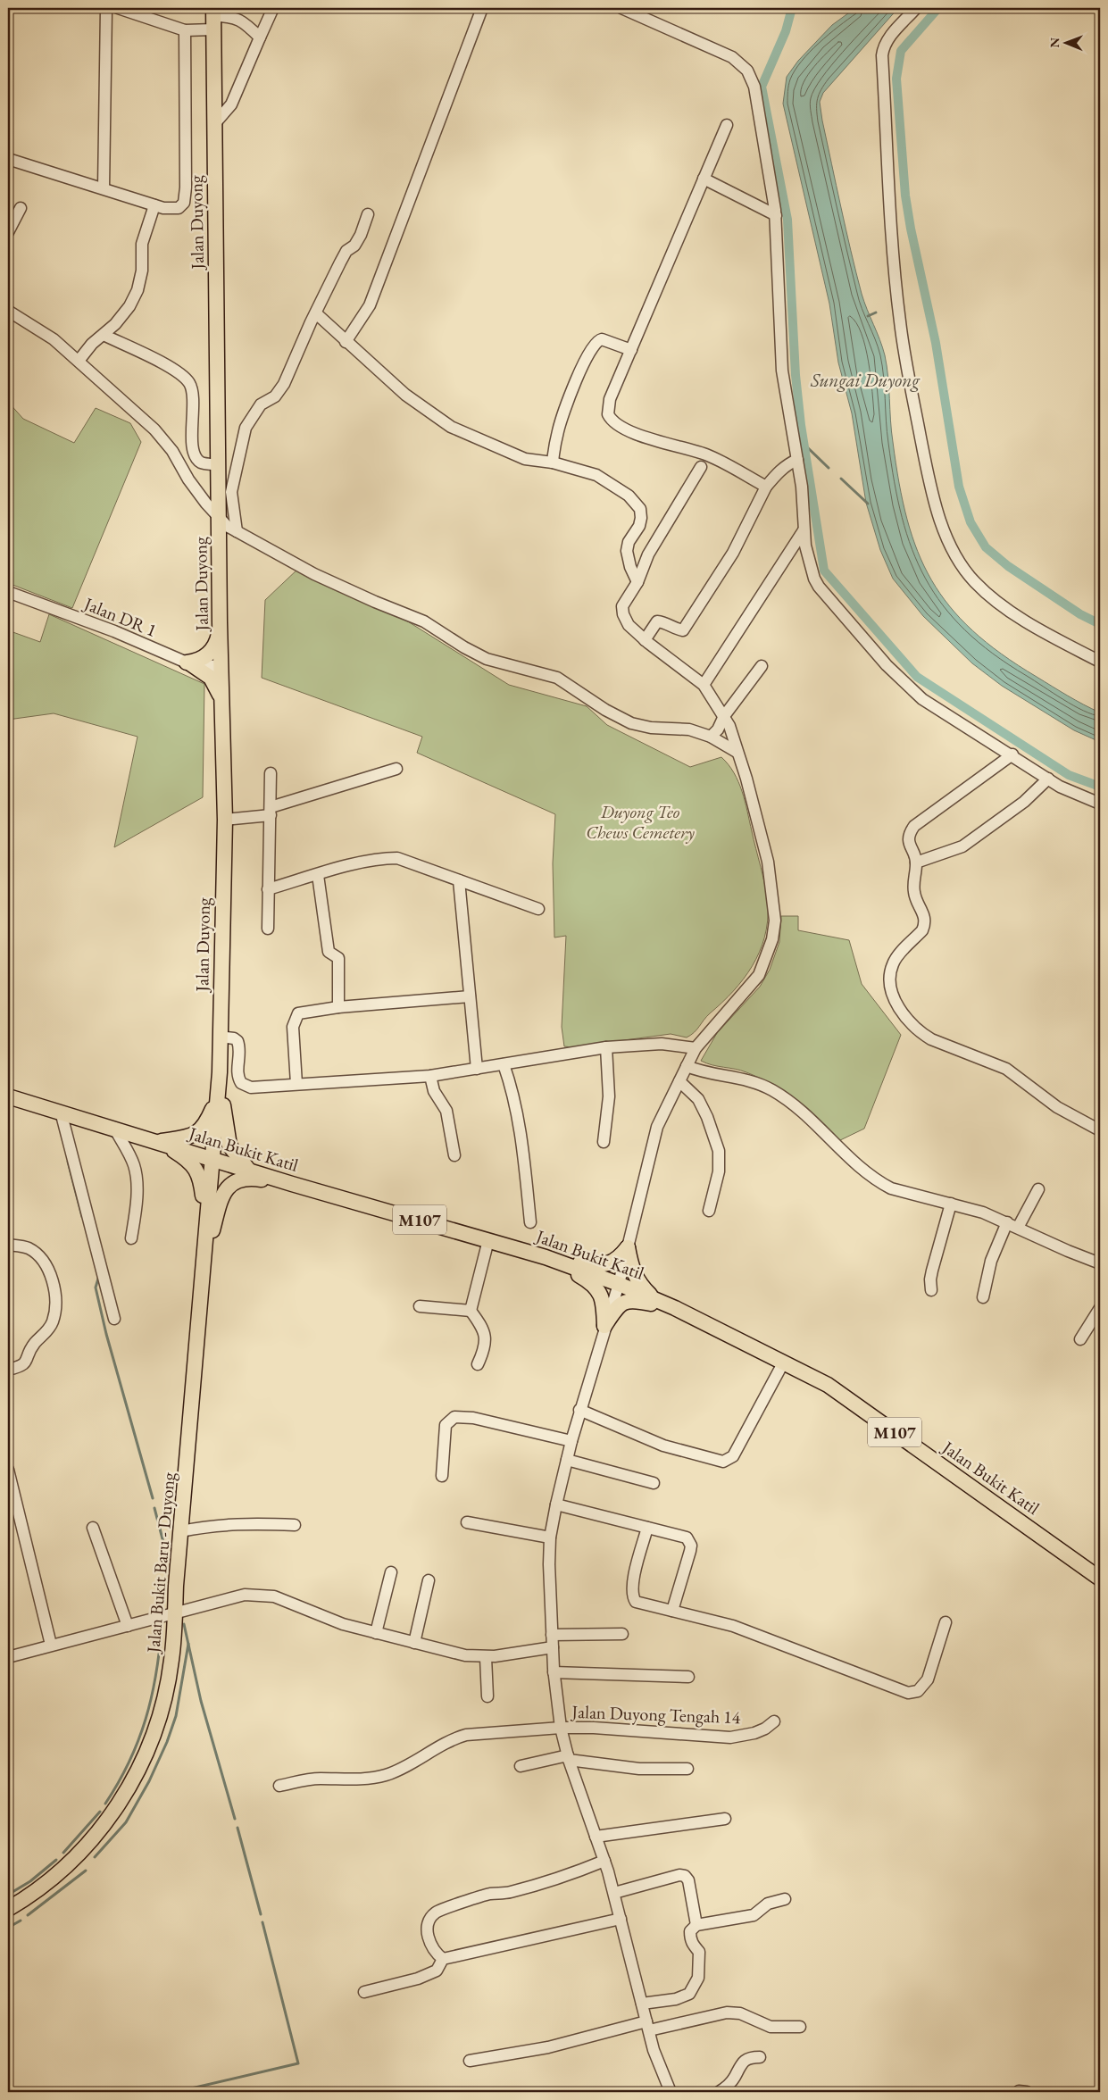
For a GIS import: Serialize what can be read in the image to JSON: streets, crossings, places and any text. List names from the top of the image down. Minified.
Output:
{"streets":{"main road":["Jalan Duyong","Jalan Bukit Katil","M107","Jalan Bukit Baru - Duyong"],"street":["Jalan DR 1","Jalan Duyong Tengah 14"]},"crossings":[["Jalan Duyong","Jalan DR 1"],["Jalan Duyong","Jalan Bukit Katil"],["Jalan Duyong","Jalan Bukit Baru - Duyong"],["Jalan Bukit Katil","Jalan Bukit Baru - Duyong"]],"water":["Sungai Duyong"],"parks":["Duyong Teo Chews Cemetery"],"north":"left"}
